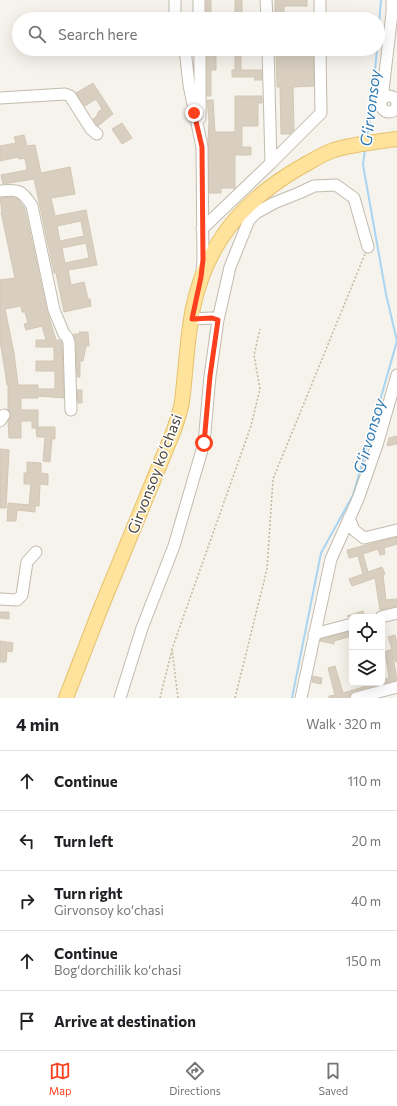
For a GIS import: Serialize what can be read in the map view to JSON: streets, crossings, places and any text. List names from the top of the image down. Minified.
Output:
{"streets":{"main road":["Girvonsoy koʻchasi"]},"water":["G‘irvonsoy"],"page":{"search":"Search here","heading":["4 min","Walk · 320 m"],"list":[["Continue","110 m"],["Turn left","20 m"],["Turn right","Girvonsoy koʻchasi","40 m"],["Continue","Bogʻdorchilik koʻchasi","150 m"],"Arrive at destination"],"nav":["Map","Directions","Saved"]}}
